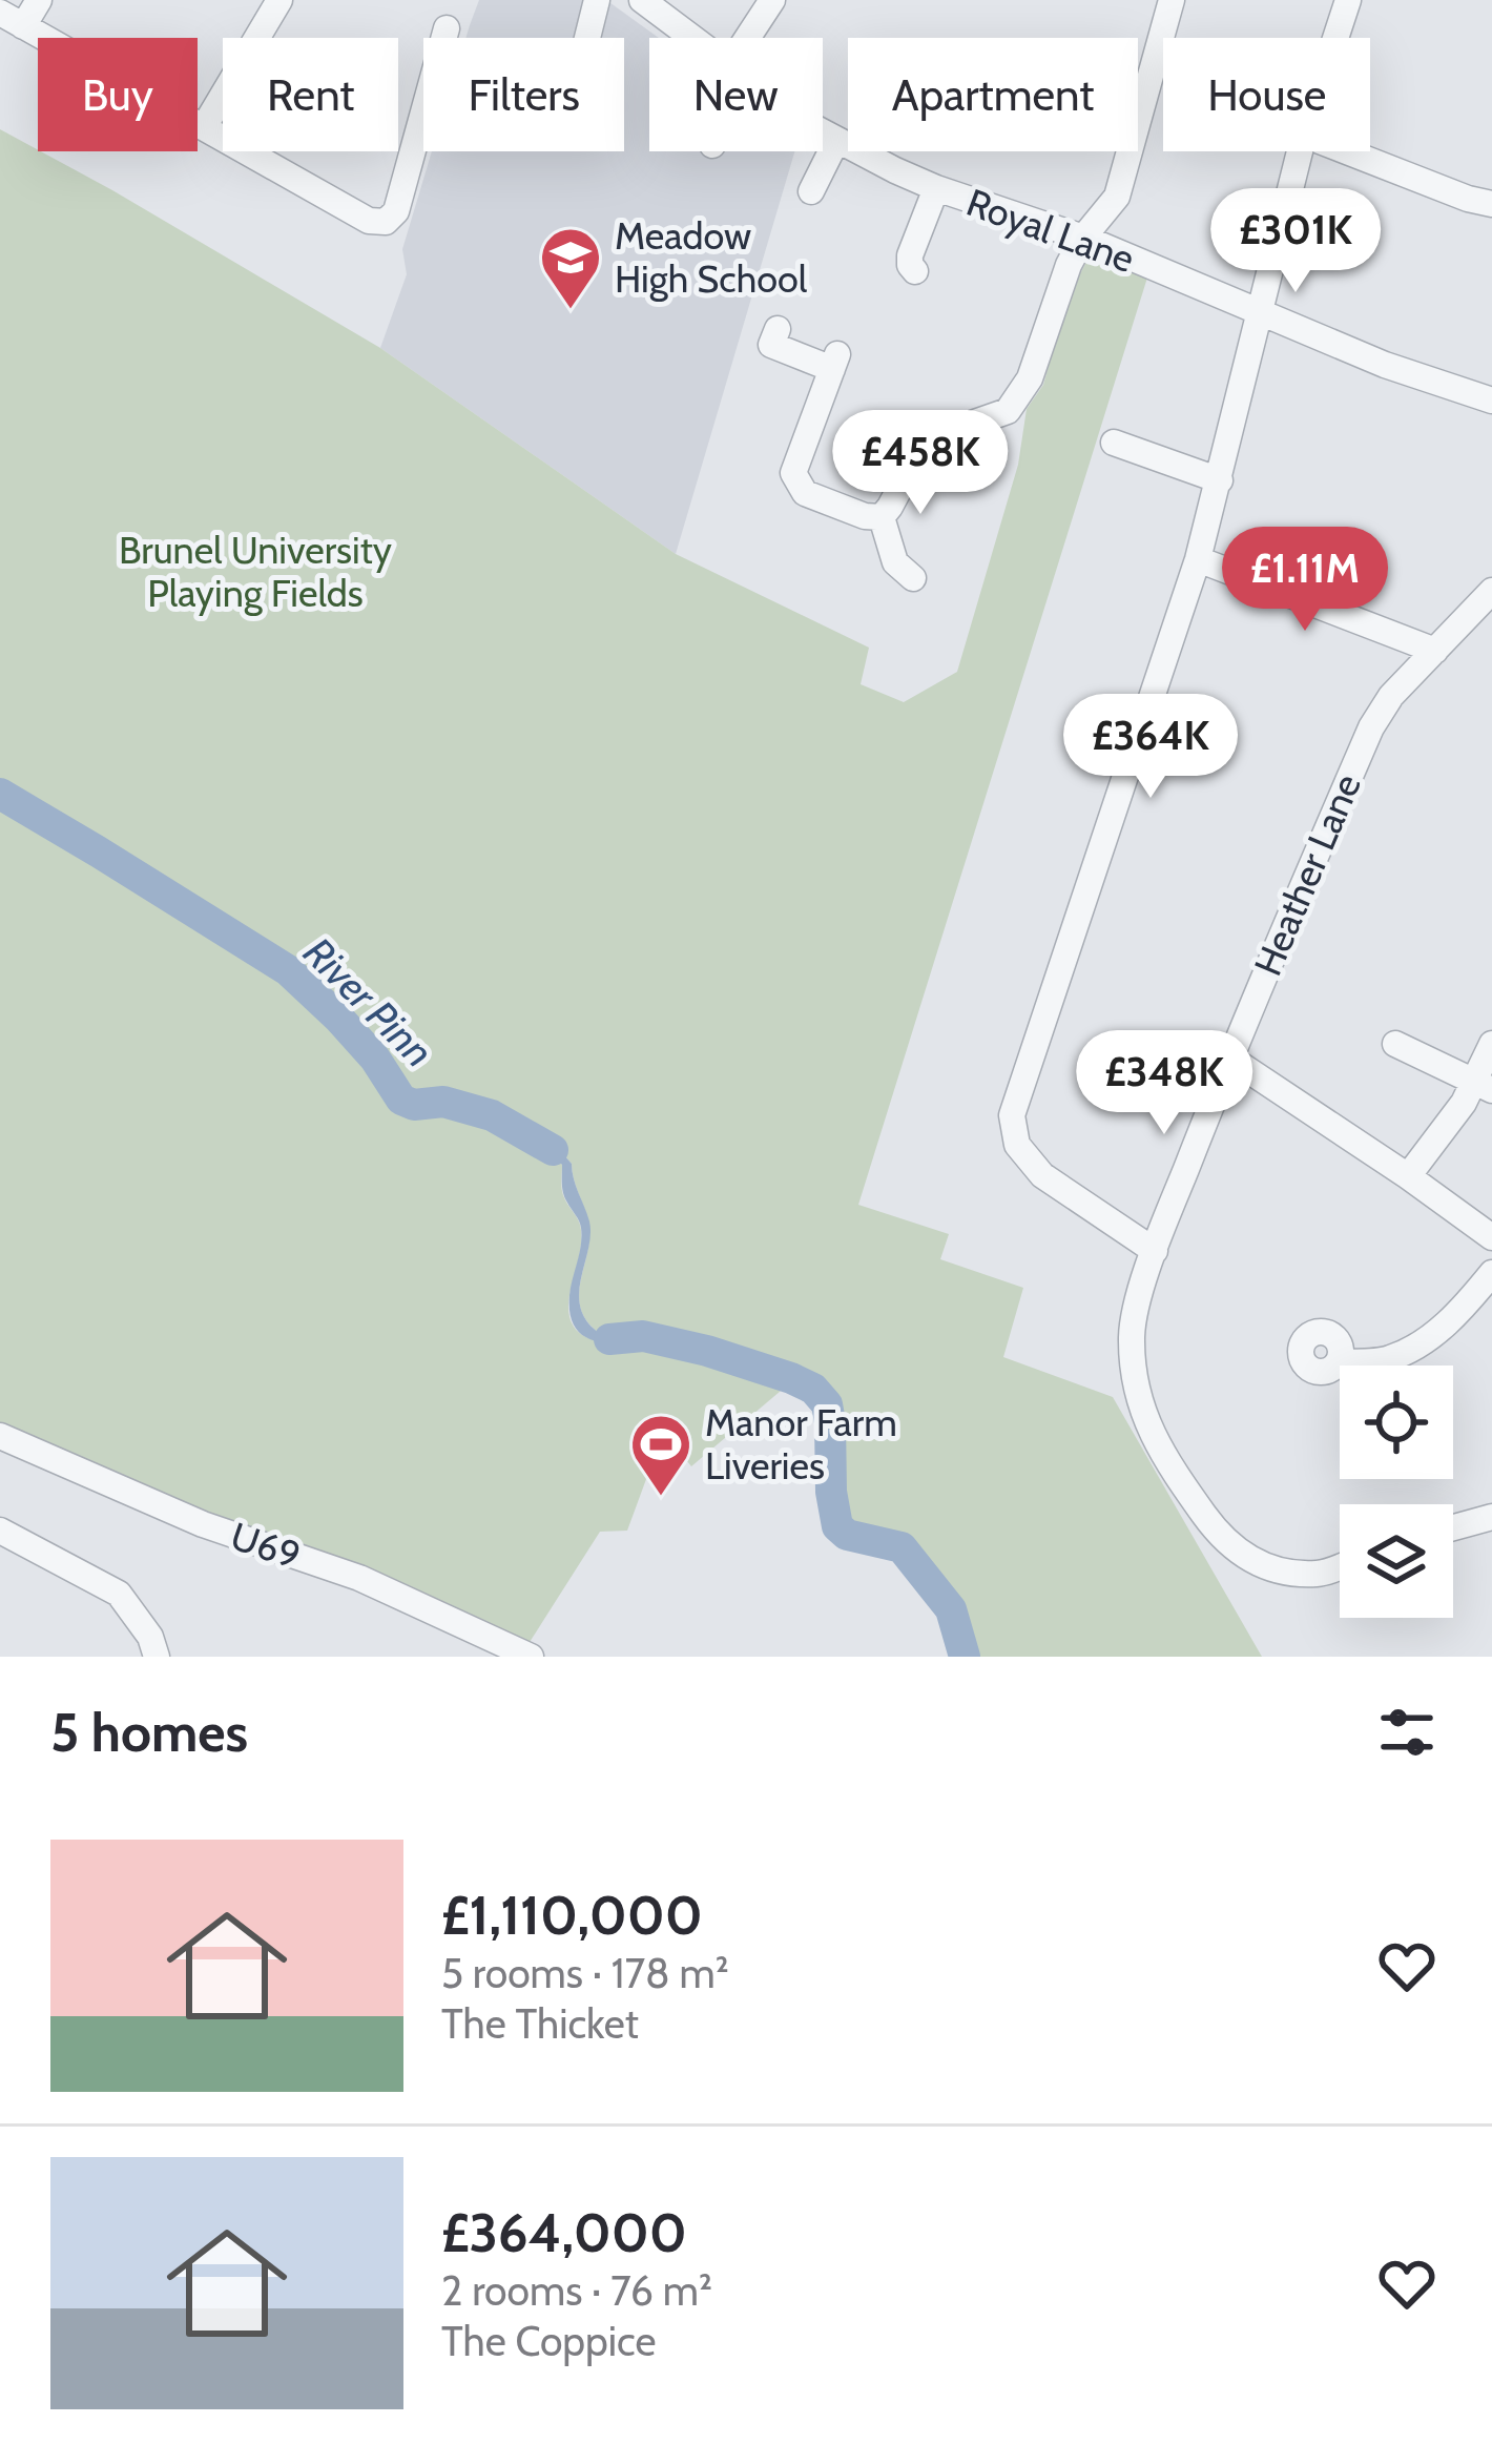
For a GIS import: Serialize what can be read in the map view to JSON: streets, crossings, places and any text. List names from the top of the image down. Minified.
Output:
{"streets":{"street":["Royal Lane","Heather Lane","U69"]},"water":["River Pinn"],"parks":["Brunel University Playing Fields"],"places":{"school or university":["Meadow High School"],"sports":["Manor Farm Liveries"]},"page":{"chip":["Buy","Rent","Filters","New","Apartment","House"],"price":["£301K","£458K","£1.11M","£364K","£348K"],"heading":"5 homes","list":[{"name":"£1,110,000","note":"5 rooms · 178 m² · The Thicket"},{"name":"£364,000","note":"2 rooms · 76 m² · The Coppice"}]}}
